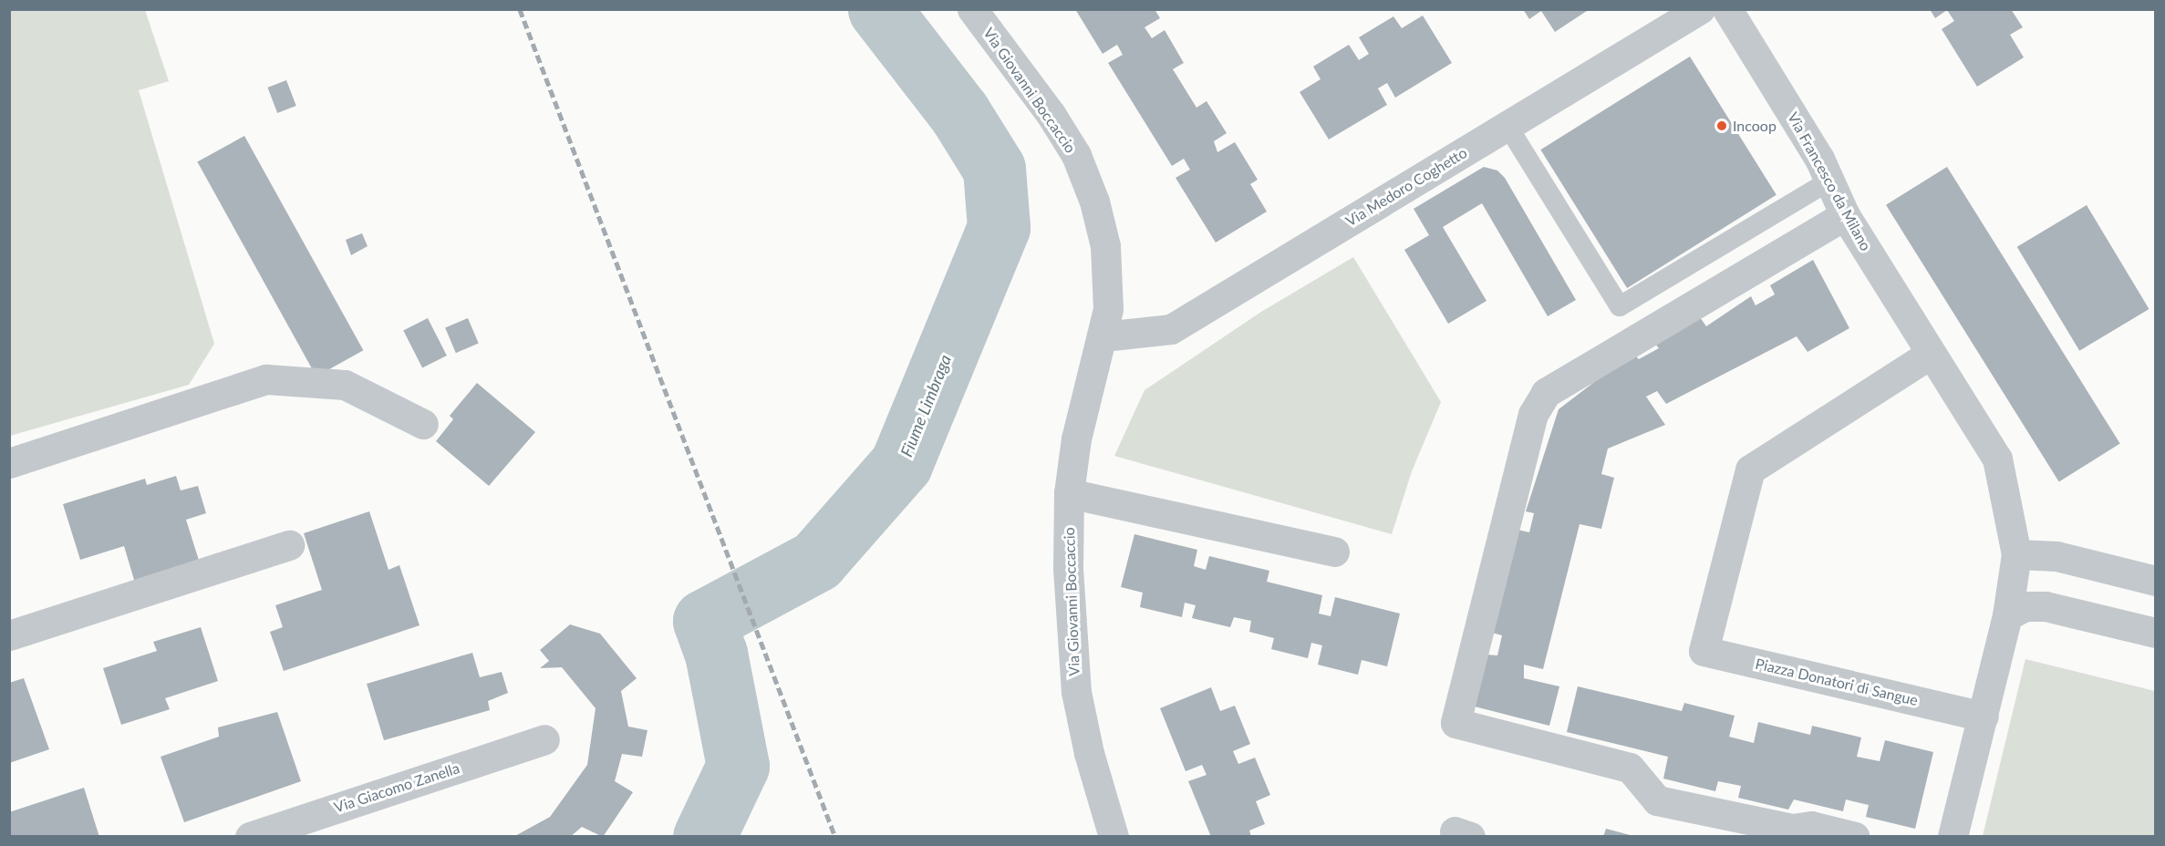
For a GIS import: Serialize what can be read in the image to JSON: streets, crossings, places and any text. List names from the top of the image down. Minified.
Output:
{"streets":{"street":["Via Giovanni Boccaccio","Via Francesco da Milano","Via Medoro Coghetto","Piazza Donatori di Sangue","Via Giacomo Zanella"]},"crossings":[["Via Giovanni Boccaccio","Via Medoro Coghetto"],["Via Francesco da Milano","Piazza Donatori di Sangue"]],"water":["Fiume Limbraga"],"places":["Incoop"]}
